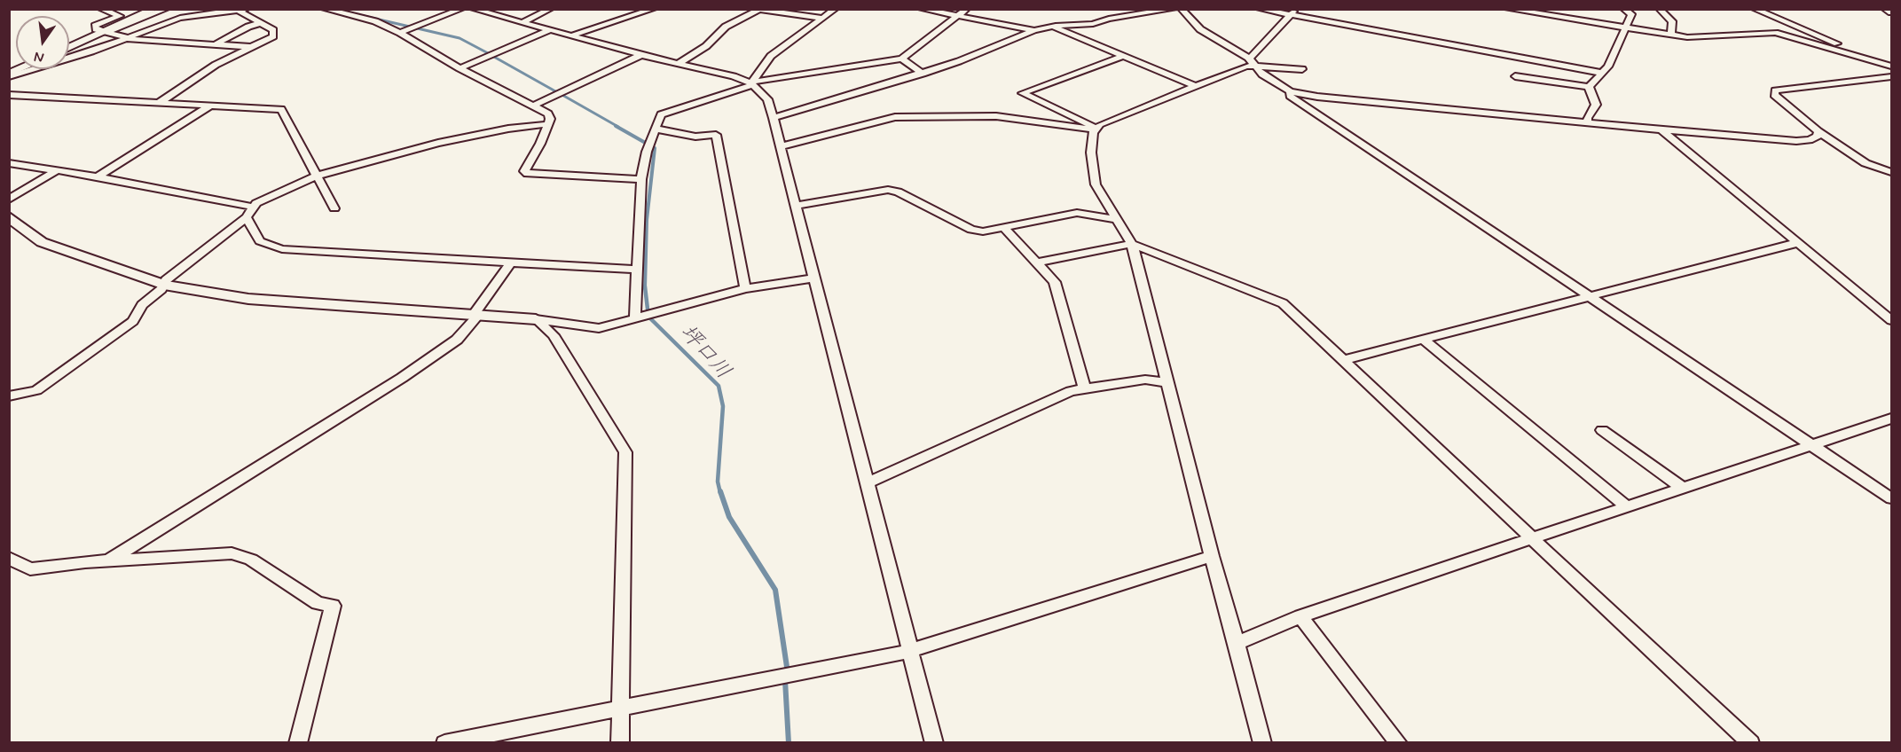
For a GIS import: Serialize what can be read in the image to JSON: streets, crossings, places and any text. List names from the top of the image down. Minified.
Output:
{"water":["坪口川"],"north":"bottom"}
